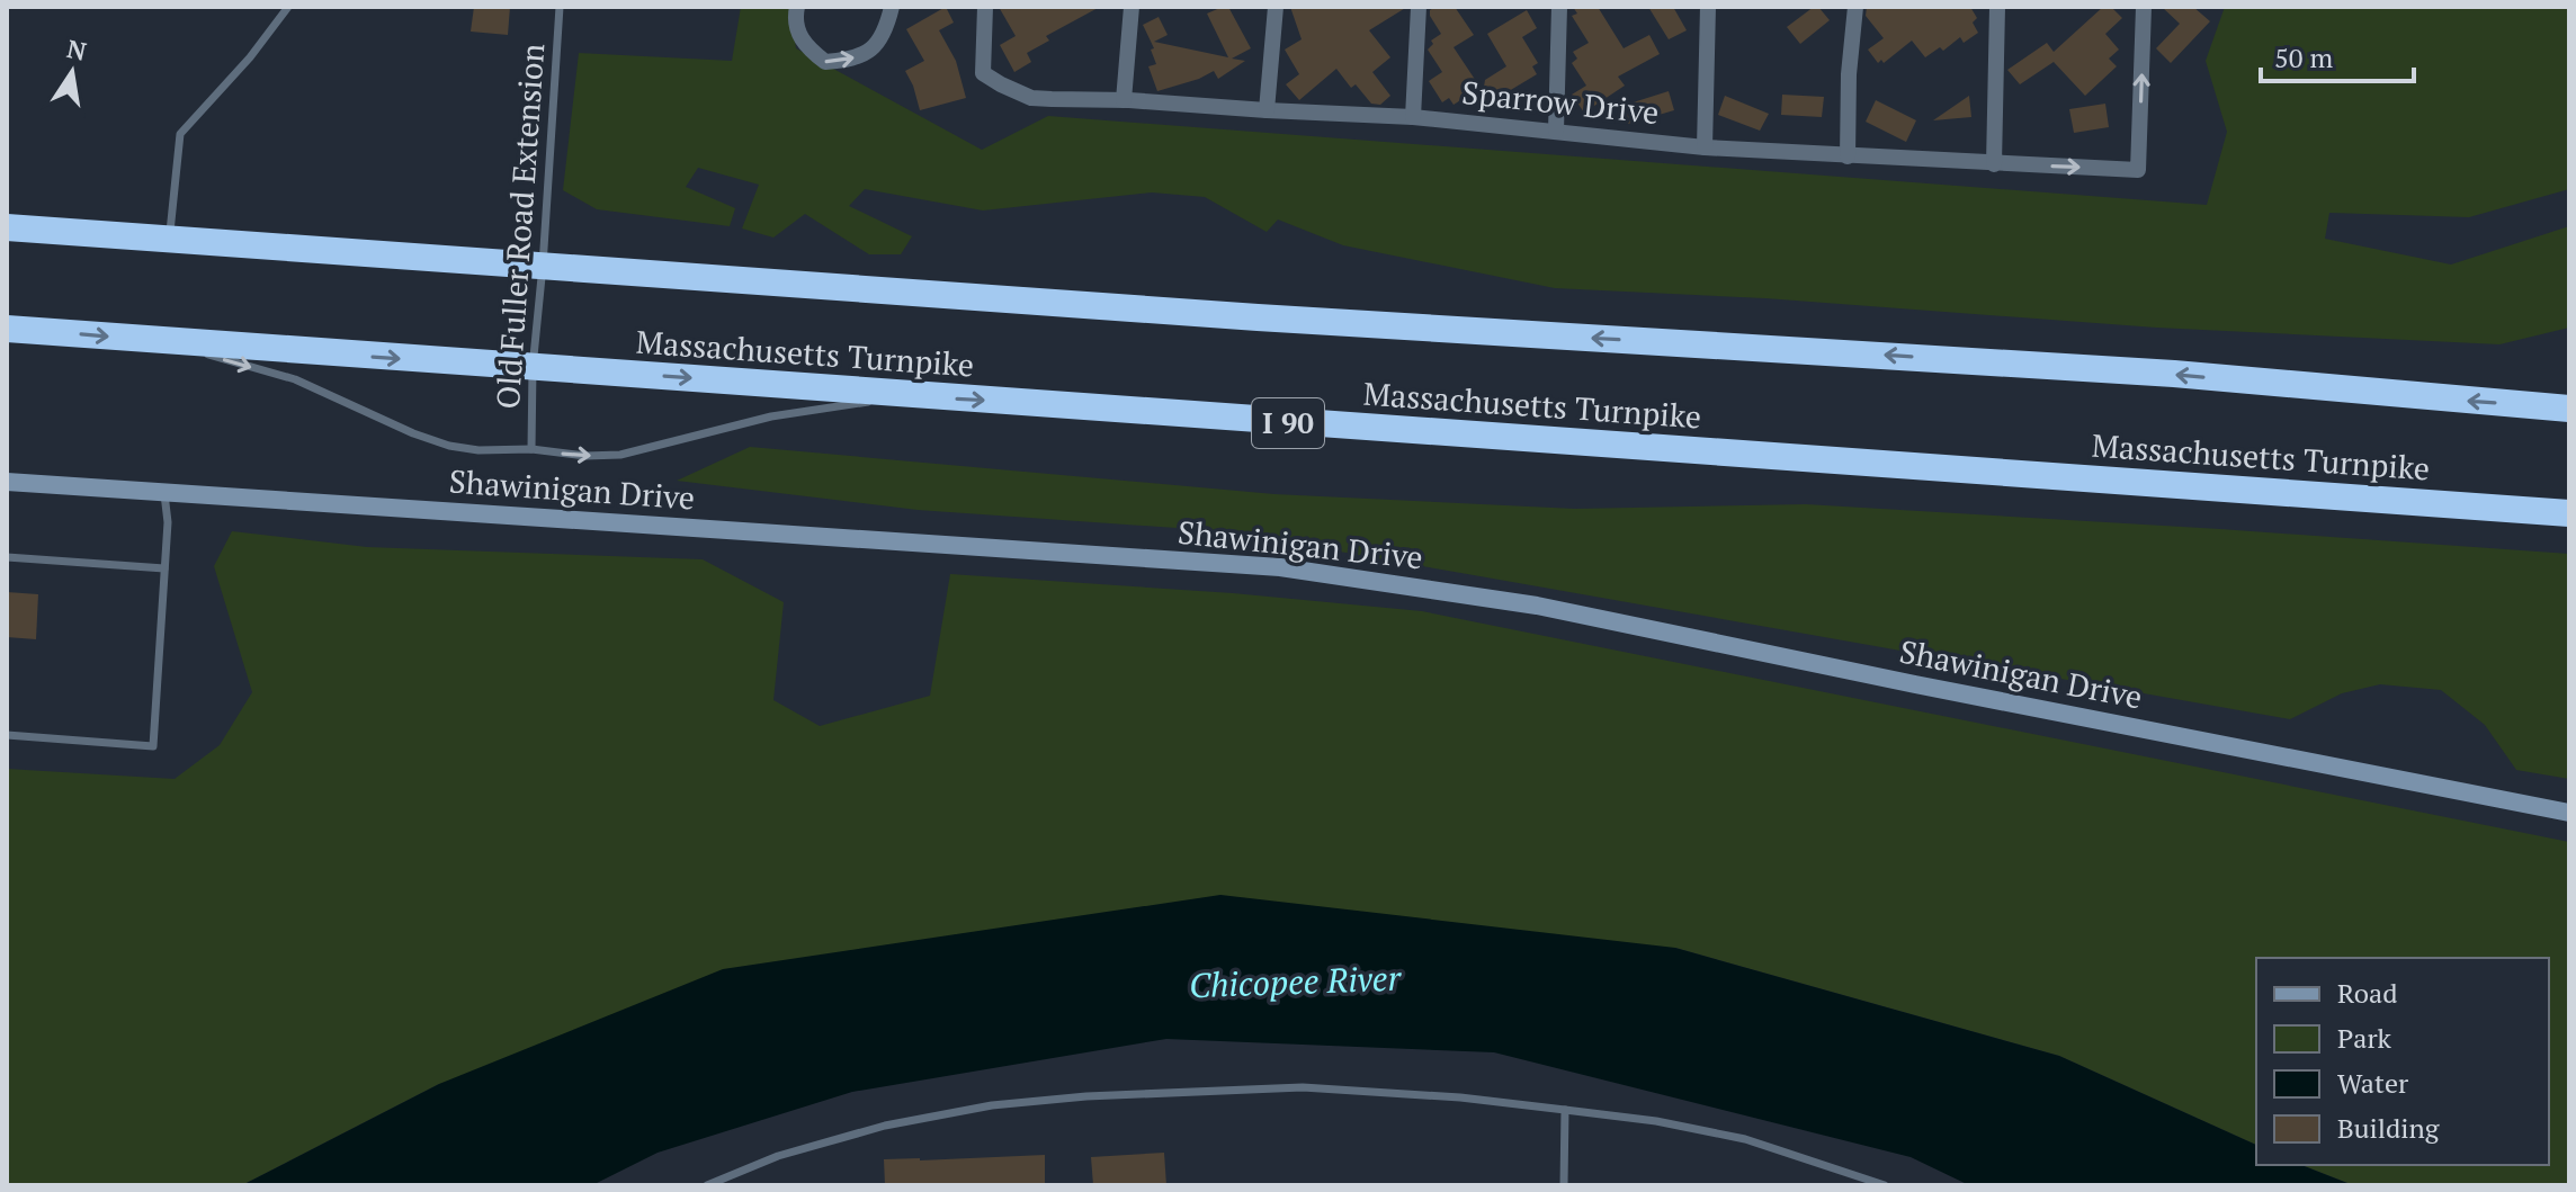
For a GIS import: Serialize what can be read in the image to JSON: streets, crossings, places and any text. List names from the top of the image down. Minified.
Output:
{"streets":{"highway":["Massachusetts Turnpike","I 90"],"main road":["Shawinigan Drive"],"street":["Sparrow Drive"],"lane":["Old Fuller Road Extension"]},"crossings":[["Old Fuller Road Extension","Massachusetts Turnpike"]],"water":["Chicopee River"],"legend":["Road","Park","Water","Building"],"scale_bar":"50 m","north":"top"}
